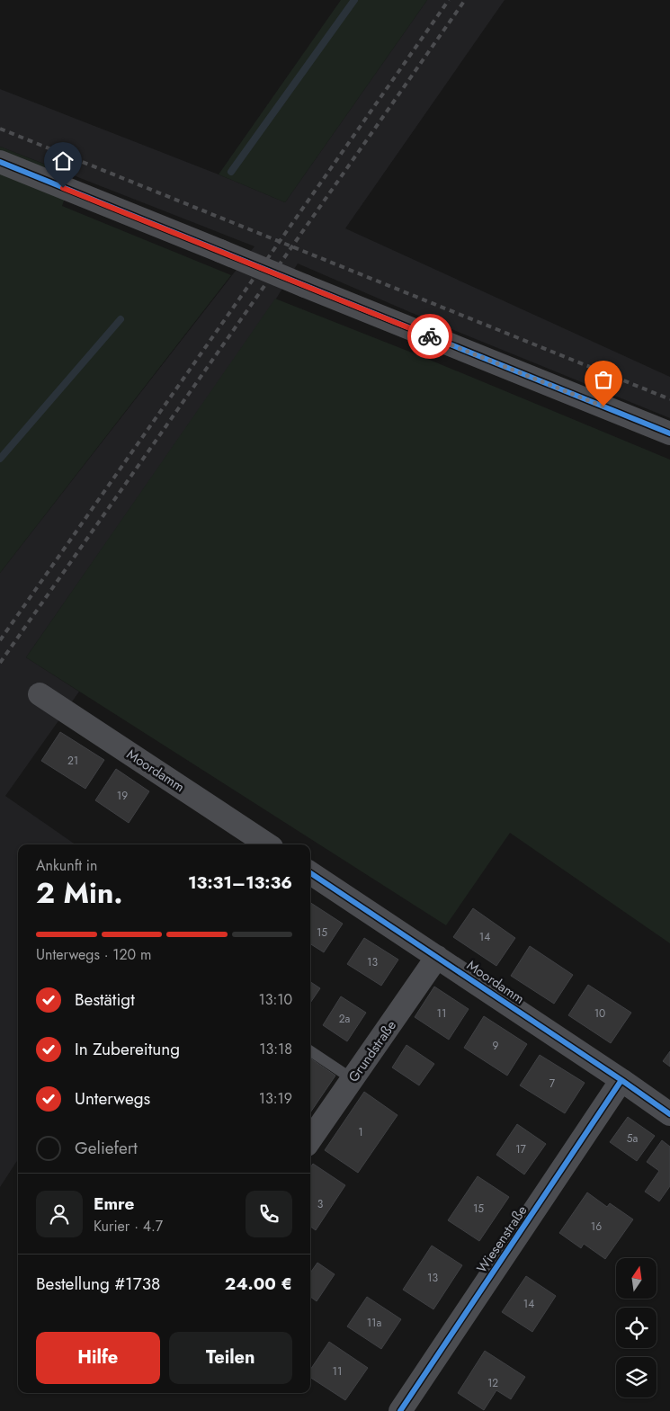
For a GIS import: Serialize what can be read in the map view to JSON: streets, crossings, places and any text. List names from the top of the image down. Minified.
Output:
{"streets":{"street":["Moordamm","Grundstraße","Wiesenstraße"]},"crossings":[["Moordamm","Grundstraße"],["Moordamm","Wiesenstraße"]],"house_numbers":["21","19","15","14","13","11","10","2a","9","7","1","5a","17","3","15","16","13","14","11a","11","12"],"north":"top","page":{"heading":["2 Min.","Ankunft in","13:31–13:36"],"panel":["Emre","Kurier · 4.7","Bestellung #1738","24.00 €"],"bar":"Unterwegs · 120 m","list":[["Bestätigt","13:10"],["In Zubereitung","13:18"],["Unterwegs","13:19"],"Geliefert"],"buttons":["Hilfe","Teilen"]}}
